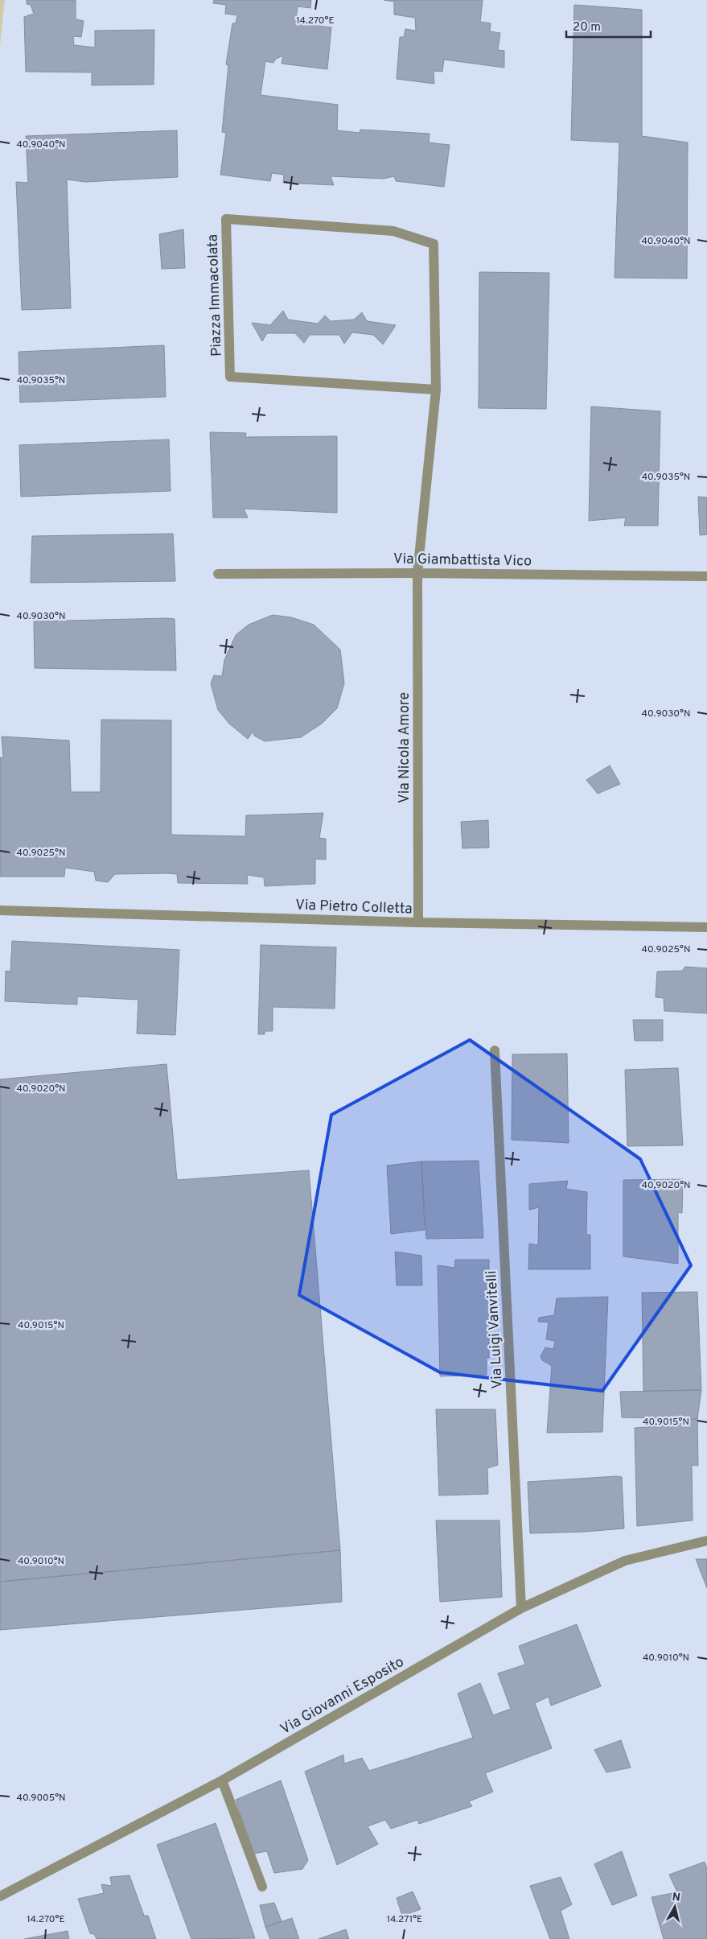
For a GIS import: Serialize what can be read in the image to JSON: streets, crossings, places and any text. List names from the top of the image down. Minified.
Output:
{"streets":{"street":["Piazza Immacolata","Via Giambattista Vico","Via Nicola Amore","Via Pietro Colletta","Via Luigi Vanvitelli","Via Giovanni Esposito"]},"crossings":[["Piazza Immacolata","Via Giambattista Vico"],["Piazza Immacolata","Via Nicola Amore"],["Via Giambattista Vico","Via Nicola Amore"],["Via Nicola Amore","Via Pietro Colletta"],["Via Luigi Vanvitelli","Via Giovanni Esposito"]],"scale_bar":"20 m","north":"top","coordinates":["14.270°E","40.9040°N","40.9035°N","40.9030°N","40.9025°N","40.9020°N","40.9015°N","40.9010°N","40.9005°N","14.271°E"]}
